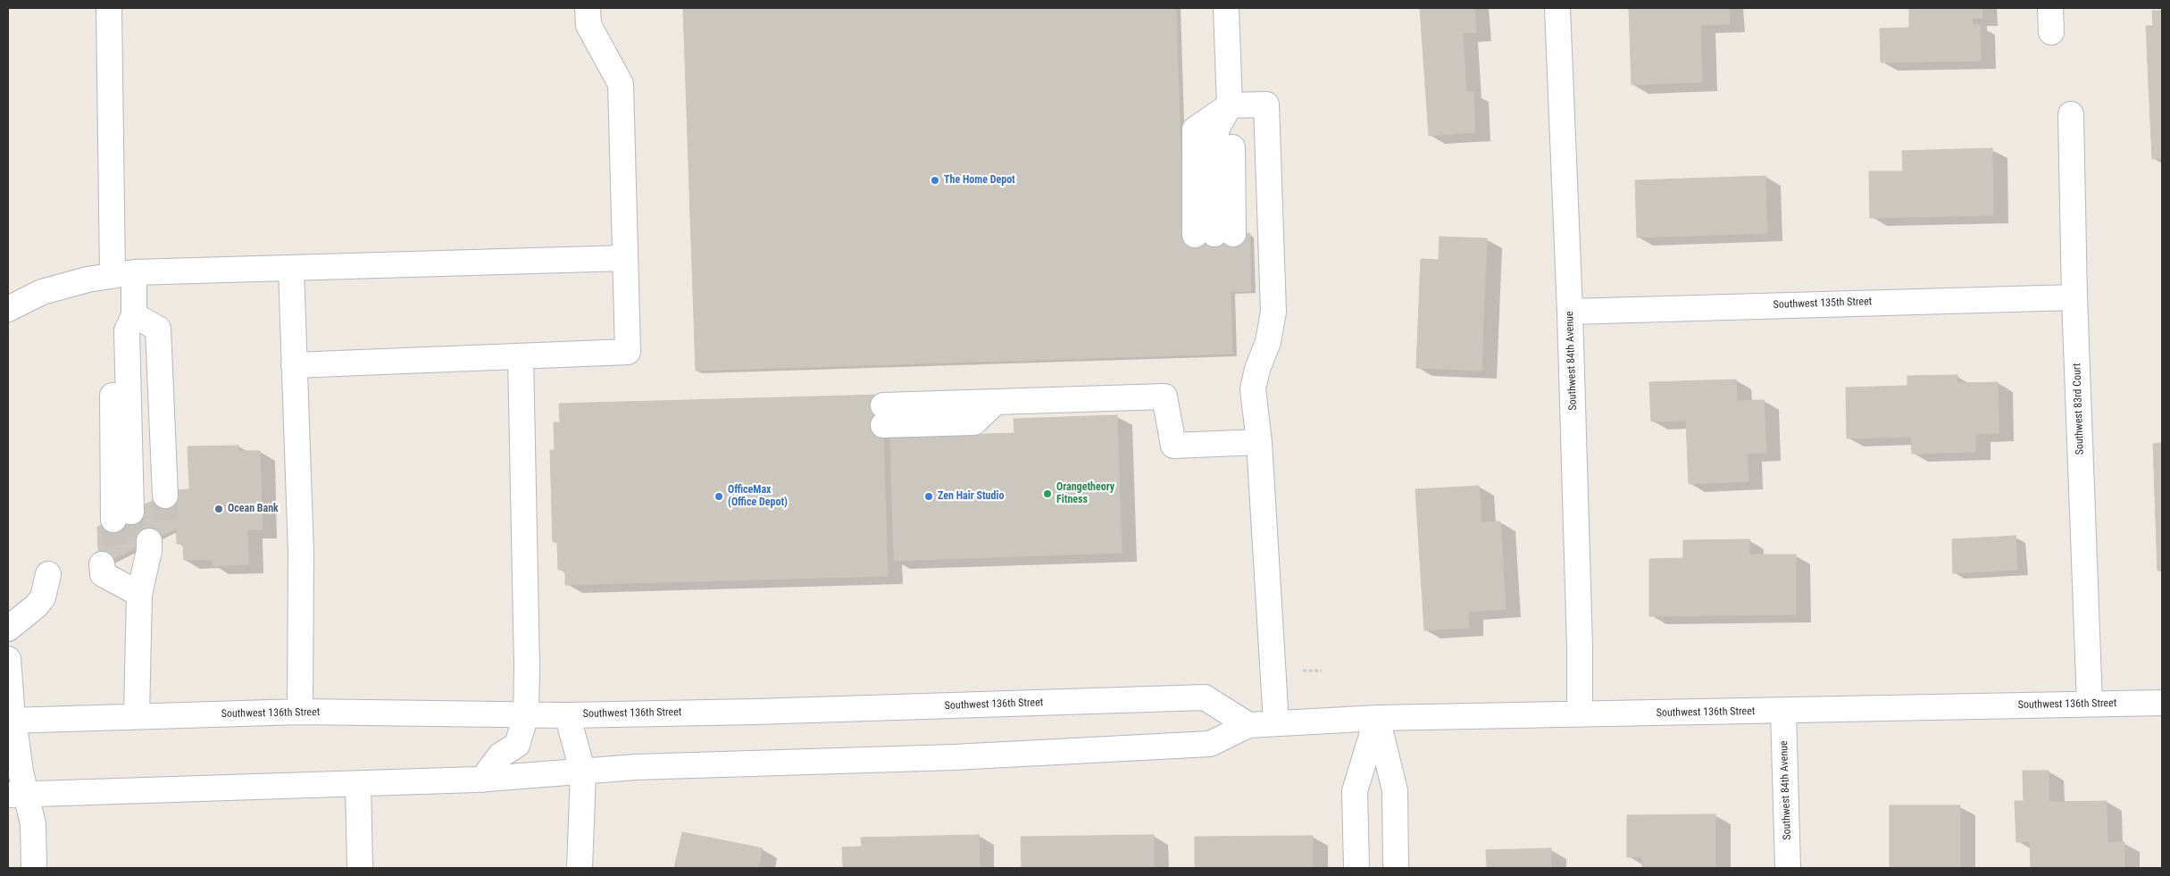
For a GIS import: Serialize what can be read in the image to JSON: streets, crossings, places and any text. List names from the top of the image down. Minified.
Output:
{"streets":{"street":["Southwest 135th Street","Southwest 84th Avenue","Southwest 83rd Court","Southwest 136th Street"]},"crossings":[["Southwest 135th Street","Southwest 84th Avenue"],["Southwest 135th Street","Southwest 83rd Court"],["Southwest 84th Avenue","Southwest 136th Street"],["Southwest 83rd Court","Southwest 136th Street"]],"places":["The Home Depot","Orangetheory Fitness","OfficeMax (Office Depot)","Zen Hair Studio","Ocean Bank"]}
